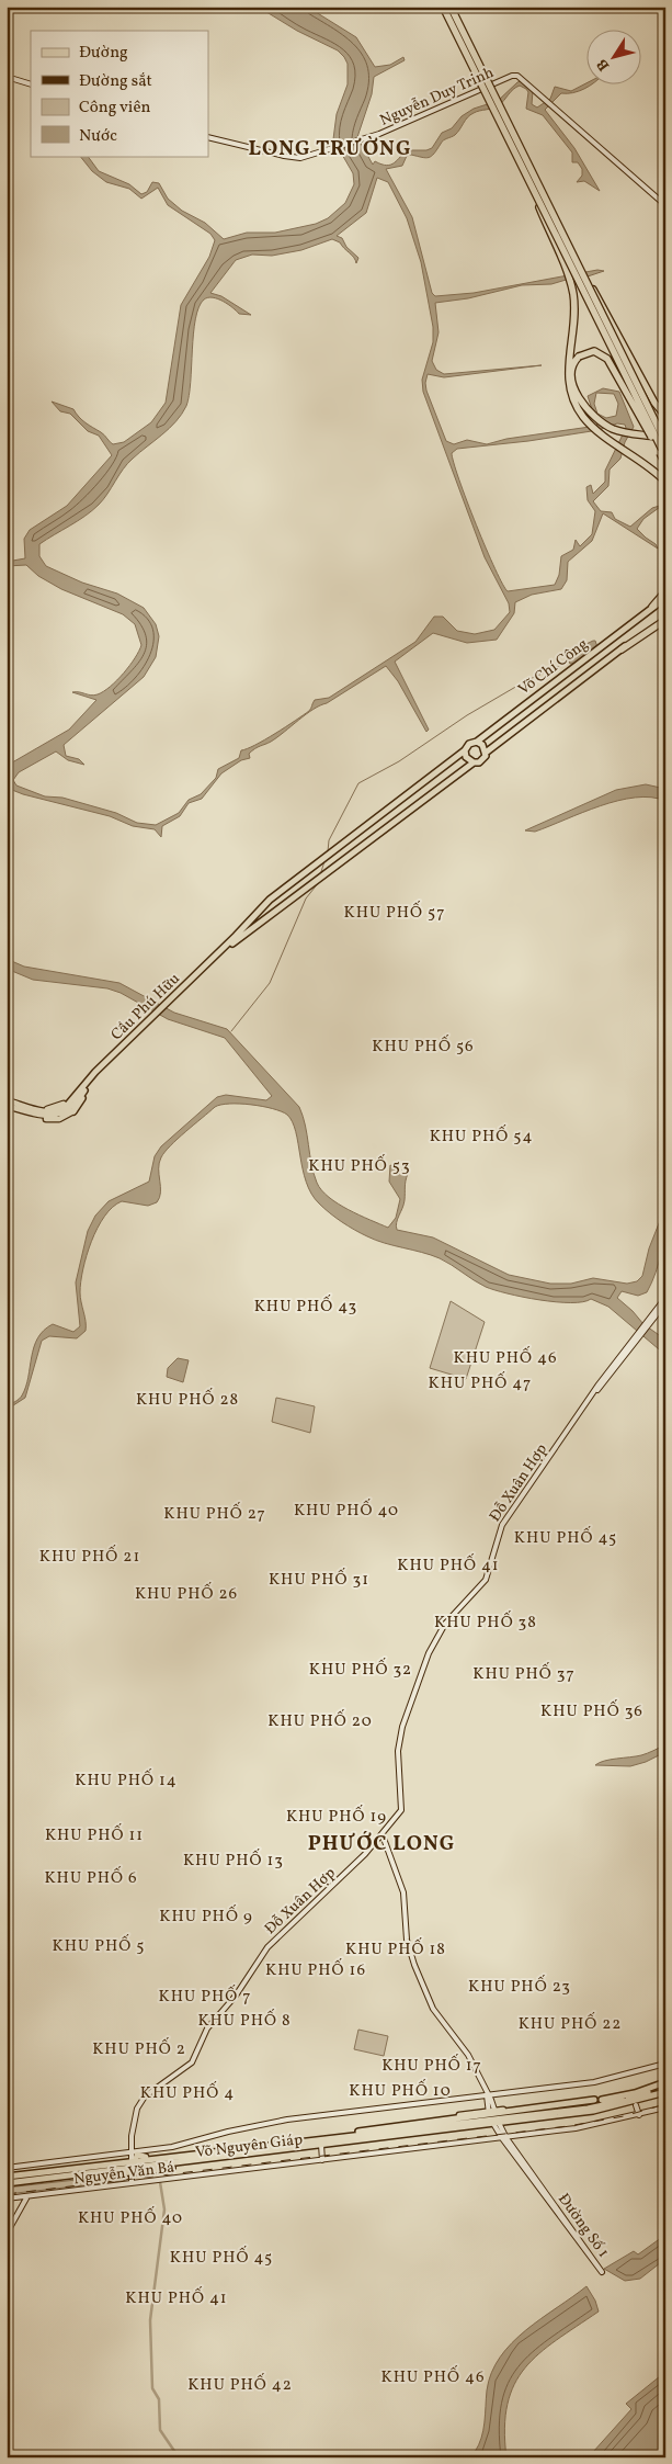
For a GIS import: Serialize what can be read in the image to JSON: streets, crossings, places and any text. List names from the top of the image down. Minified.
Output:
{"streets":{"highway":["Võ Chí Công","Cầu Phú Hữu","Võ Nguyên Giáp"],"main road":["Nguyễn Duy Trinh","Đỗ Xuân Hợp","Nguyễn Văn Bá","Đường Số 1"]},"crossings":[["Đỗ Xuân Hợp","Võ Nguyên Giáp"],["Đỗ Xuân Hợp","Nguyễn Văn Bá"],["Võ Nguyên Giáp","Nguyễn Văn Bá"],["Võ Nguyên Giáp","Đường Số 1"],["Nguyễn Văn Bá","Đường Số 1"]],"districts":["LONG TRƯỜNG","KHU PHỐ 57","KHU PHỐ 56","KHU PHỐ 54","KHU PHỐ 53","KHU PHỐ 43","KHU PHỐ 46","KHU PHỐ 47","KHU PHỐ 28","KHU PHỐ 40","KHU PHỐ 27","KHU PHỐ 45","KHU PHỐ 21","KHU PHỐ 41","KHU PHỐ 31","KHU PHỐ 26","KHU PHỐ 38","KHU PHỐ 32","KHU PHỐ 37","KHU PHỐ 36","KHU PHỐ 20","KHU PHỐ 14","KHU PHỐ 19","KHU PHỐ 11","PHƯỚC LONG","KHU PHỐ 13","KHU PHỐ 6","KHU PHỐ 9","KHU PHỐ 5","KHU PHỐ 18","KHU PHỐ 16","KHU PHỐ 23","KHU PHỐ 7","KHU PHỐ 8","KHU PHỐ 22","KHU PHỐ 2","KHU PHỐ 17","KHU PHỐ 10","KHU PHỐ 4","KHU PHỐ 40","KHU PHỐ 45","KHU PHỐ 41","KHU PHỐ 46","KHU PHỐ 42"],"legend":["Đường","Đường sắt","Công viên","Nước"],"north":"bottom left"}
